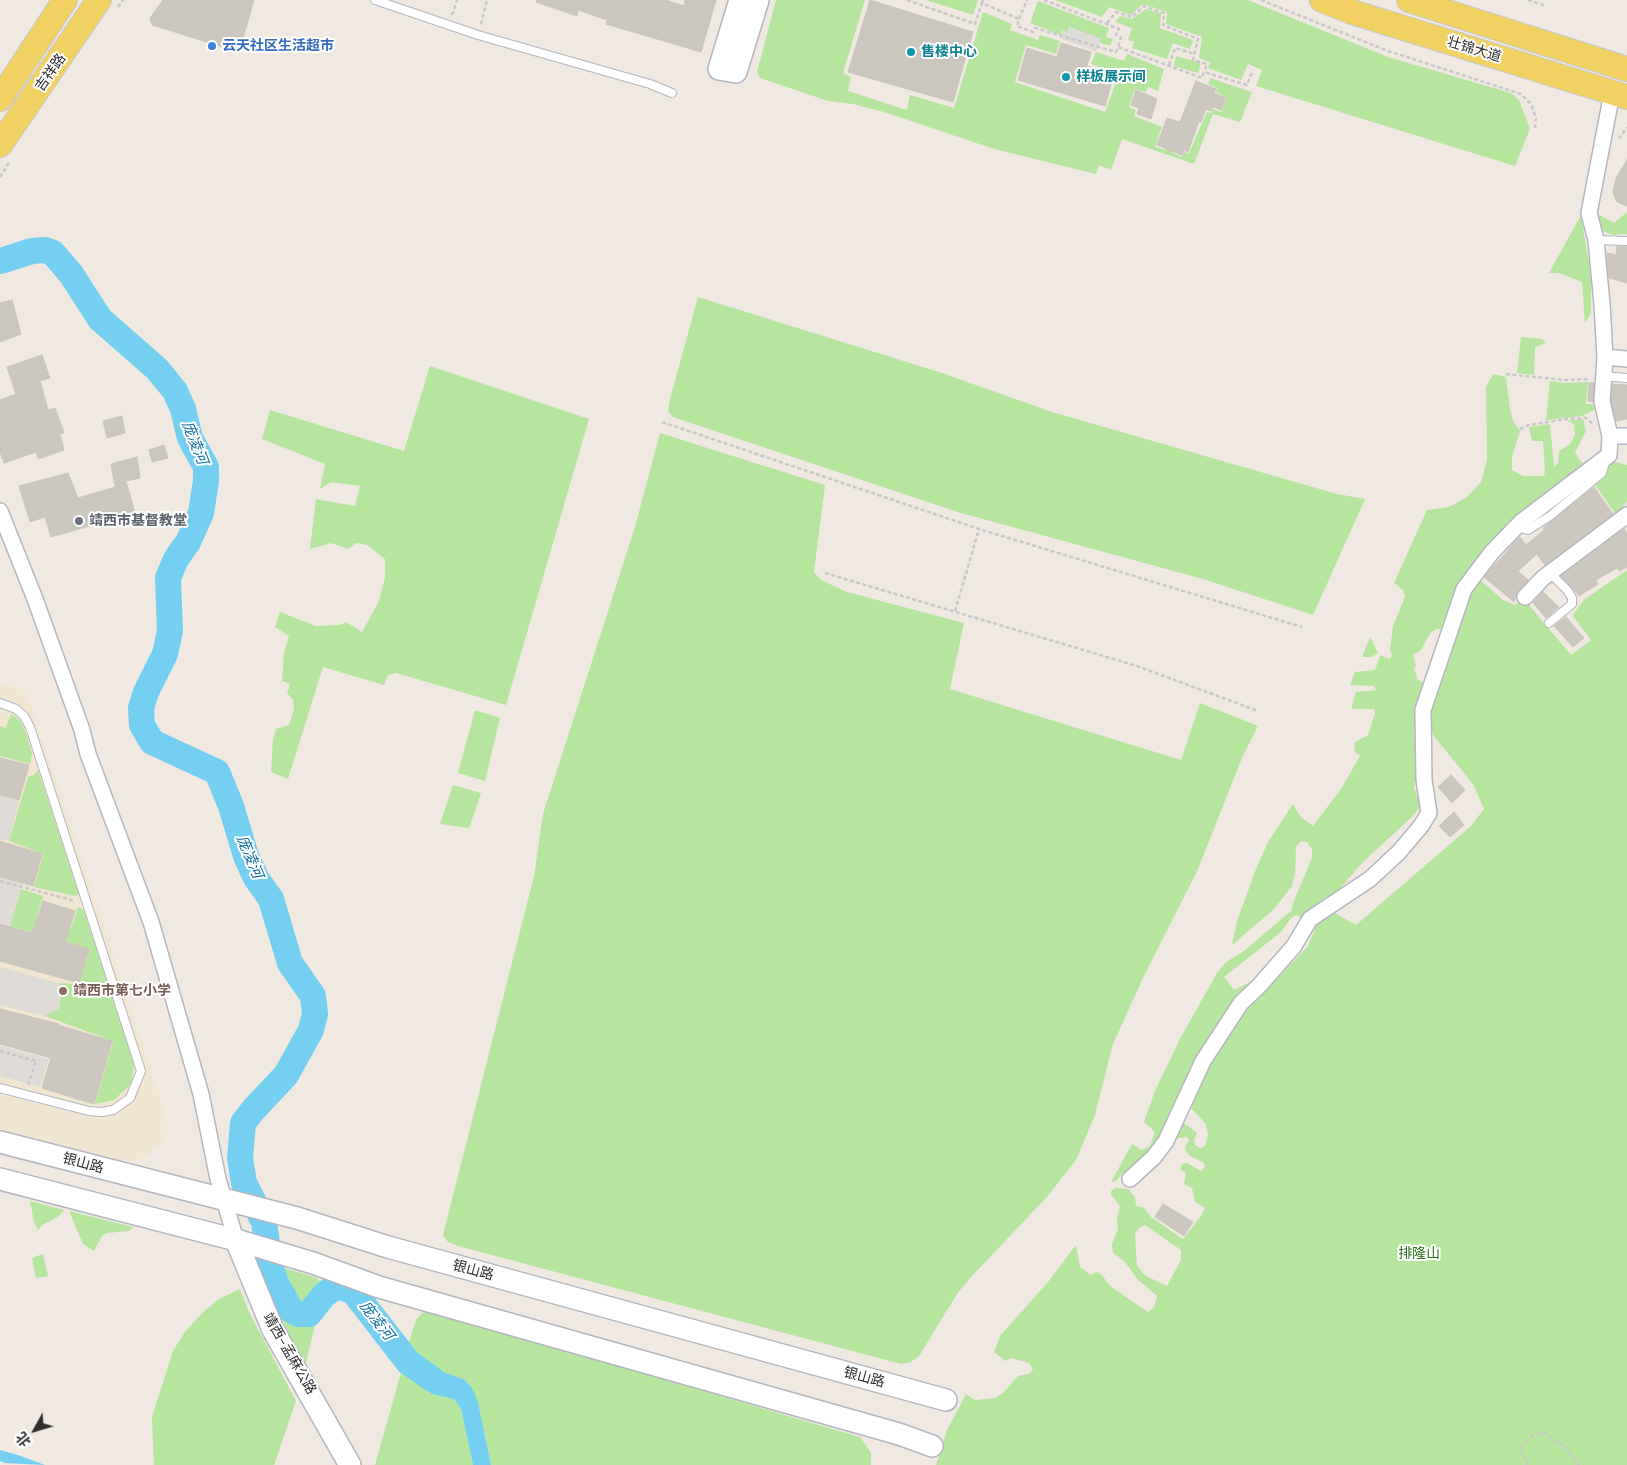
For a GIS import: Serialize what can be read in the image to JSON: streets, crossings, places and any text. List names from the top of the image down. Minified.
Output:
{"streets":{"main road":["壮锦大道","吉祥路","银山路","靖西-孟麻公路"]},"water":["庞凌河"],"parks":["排隆山"],"places":["云天社区生活超市","售楼中心","样板展示间","靖西市基督教堂","靖西市第七小学"],"north":"bottom left"}
